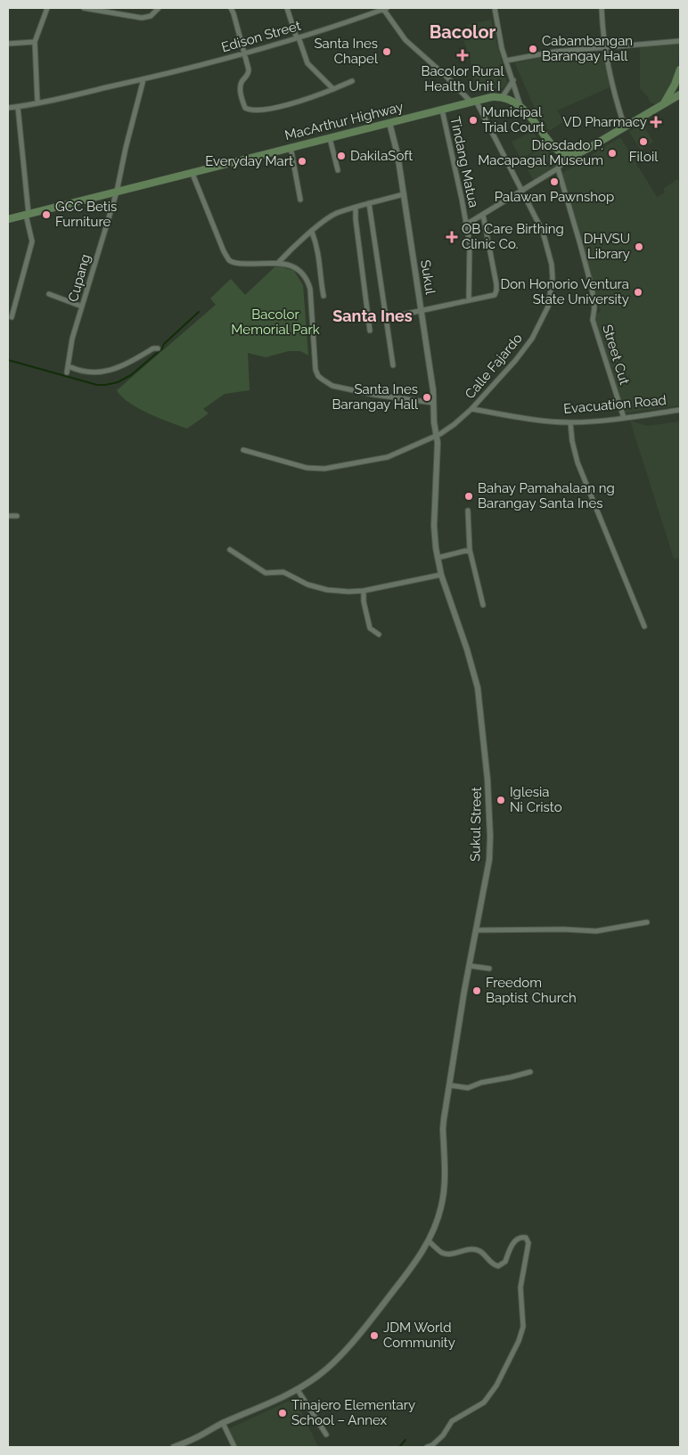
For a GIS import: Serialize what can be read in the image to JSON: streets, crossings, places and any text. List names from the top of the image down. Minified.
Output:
{"streets":{"main road":["MacArthur Highway"],"street":["Edison Street","Tindang Matua","Sukul","Cupang","Street Cut","Calle Fajardo","Evacuation Road","Sukul Street"]},"crossings":[["Edison Street","MacArthur Highway"],["Edison Street","Cupang"],["Edison Street","Calle Fajardo"],["MacArthur Highway","Tindang Matua"],["MacArthur Highway","Sukul"],["MacArthur Highway","Cupang"],["MacArthur Highway","Calle Fajardo"],["Sukul","Calle Fajardo"],["Sukul","Sukul Street"],["Street Cut","Evacuation Road"],["Calle Fajardo","Evacuation Road"],["Calle Fajardo","Sukul Street"]],"districts":["Bacolor","Santa Ines"],"parks":["Bacolor Memorial Park"],"places":{"other":["Cabambangan Barangay Hall","Santa Ines Chapel","Municipal Trial Court","Filoil","Diosdado P. Macapagal Museum","DakilaSoft","Everyday Mart","Palawan Pawnshop","GCC Betis Furniture","DHVSU Library","Don Honorio Ventura State University","Santa Ines Barangay Hall","Bahay Pamahalaan ng Barangay Santa Ines","Iglesia Ni Cristo","Freedom Baptist Church","JDM World Community","Tinajero Elementary School – Annex"],"health":["Bacolor Rural Health Unit I","VD Pharmacy","OB Care Birthing Clinic Co."]}}
